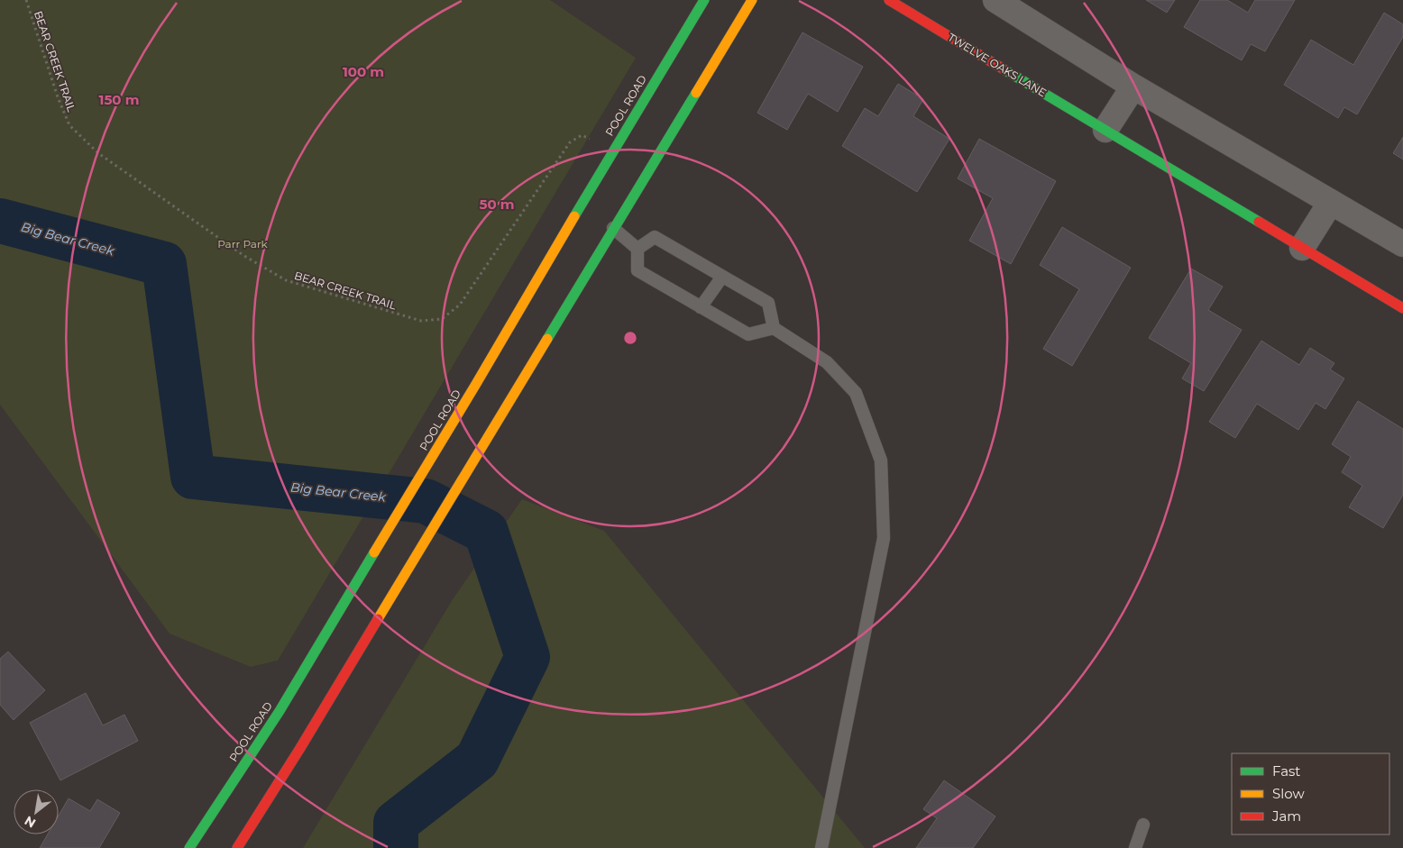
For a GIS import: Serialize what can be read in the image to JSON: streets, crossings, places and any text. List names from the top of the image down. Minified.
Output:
{"streets":{"main road":["TWELVE OAKS LANE","POOL ROAD"],"path":["BEAR CREEK TRAIL"]},"water":["Big Bear Creek"],"parks":["Parr Park"],"legend":["Fast","Slow","Jam"],"north":"bottom left","rings":["100 m","150 m","50 m"]}
